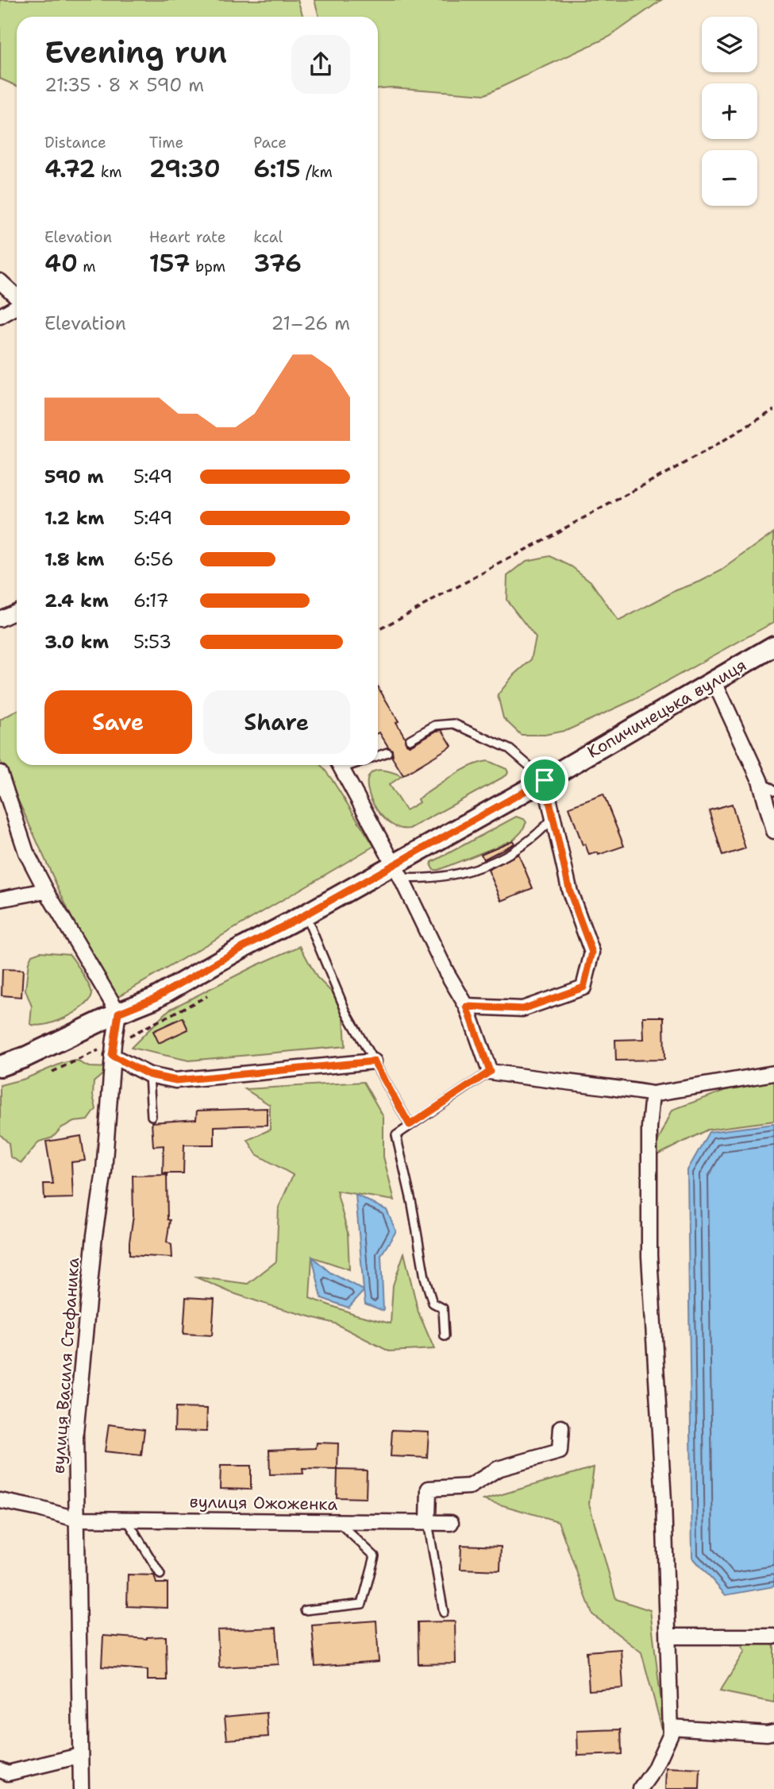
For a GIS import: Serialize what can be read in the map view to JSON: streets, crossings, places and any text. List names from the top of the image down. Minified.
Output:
{"streets":{"main road":["Копичинецька вулиця"],"street":["вулиця Василя Стефаника","вулиця Ожоженка"]},"crossings":[["Копичинецька вулиця","вулиця Василя Стефаника"],["вулиця Василя Стефаника","вулиця Ожоженка"]],"page":{"map_buttons":["+","−"],"heading":["Evening run","21:35 · 8 × 590 m"],"stats":[["Distance","4.72 km"],["Time","29:30"],["Pace","6:15 /km"],["Elevation","40 m"],["Heart rate","157 bpm"],["kcal","376"]],"chart":["Elevation","21–26 m"],"list":[{"name":"590 m","note":"5:49"},{"name":"1.2 km","note":"5:49"},{"name":"1.8 km","note":"6:56"},{"name":"2.4 km","note":"6:17"},{"name":"3.0 km","note":"5:53"}],"buttons":["Save","Share"]}}
